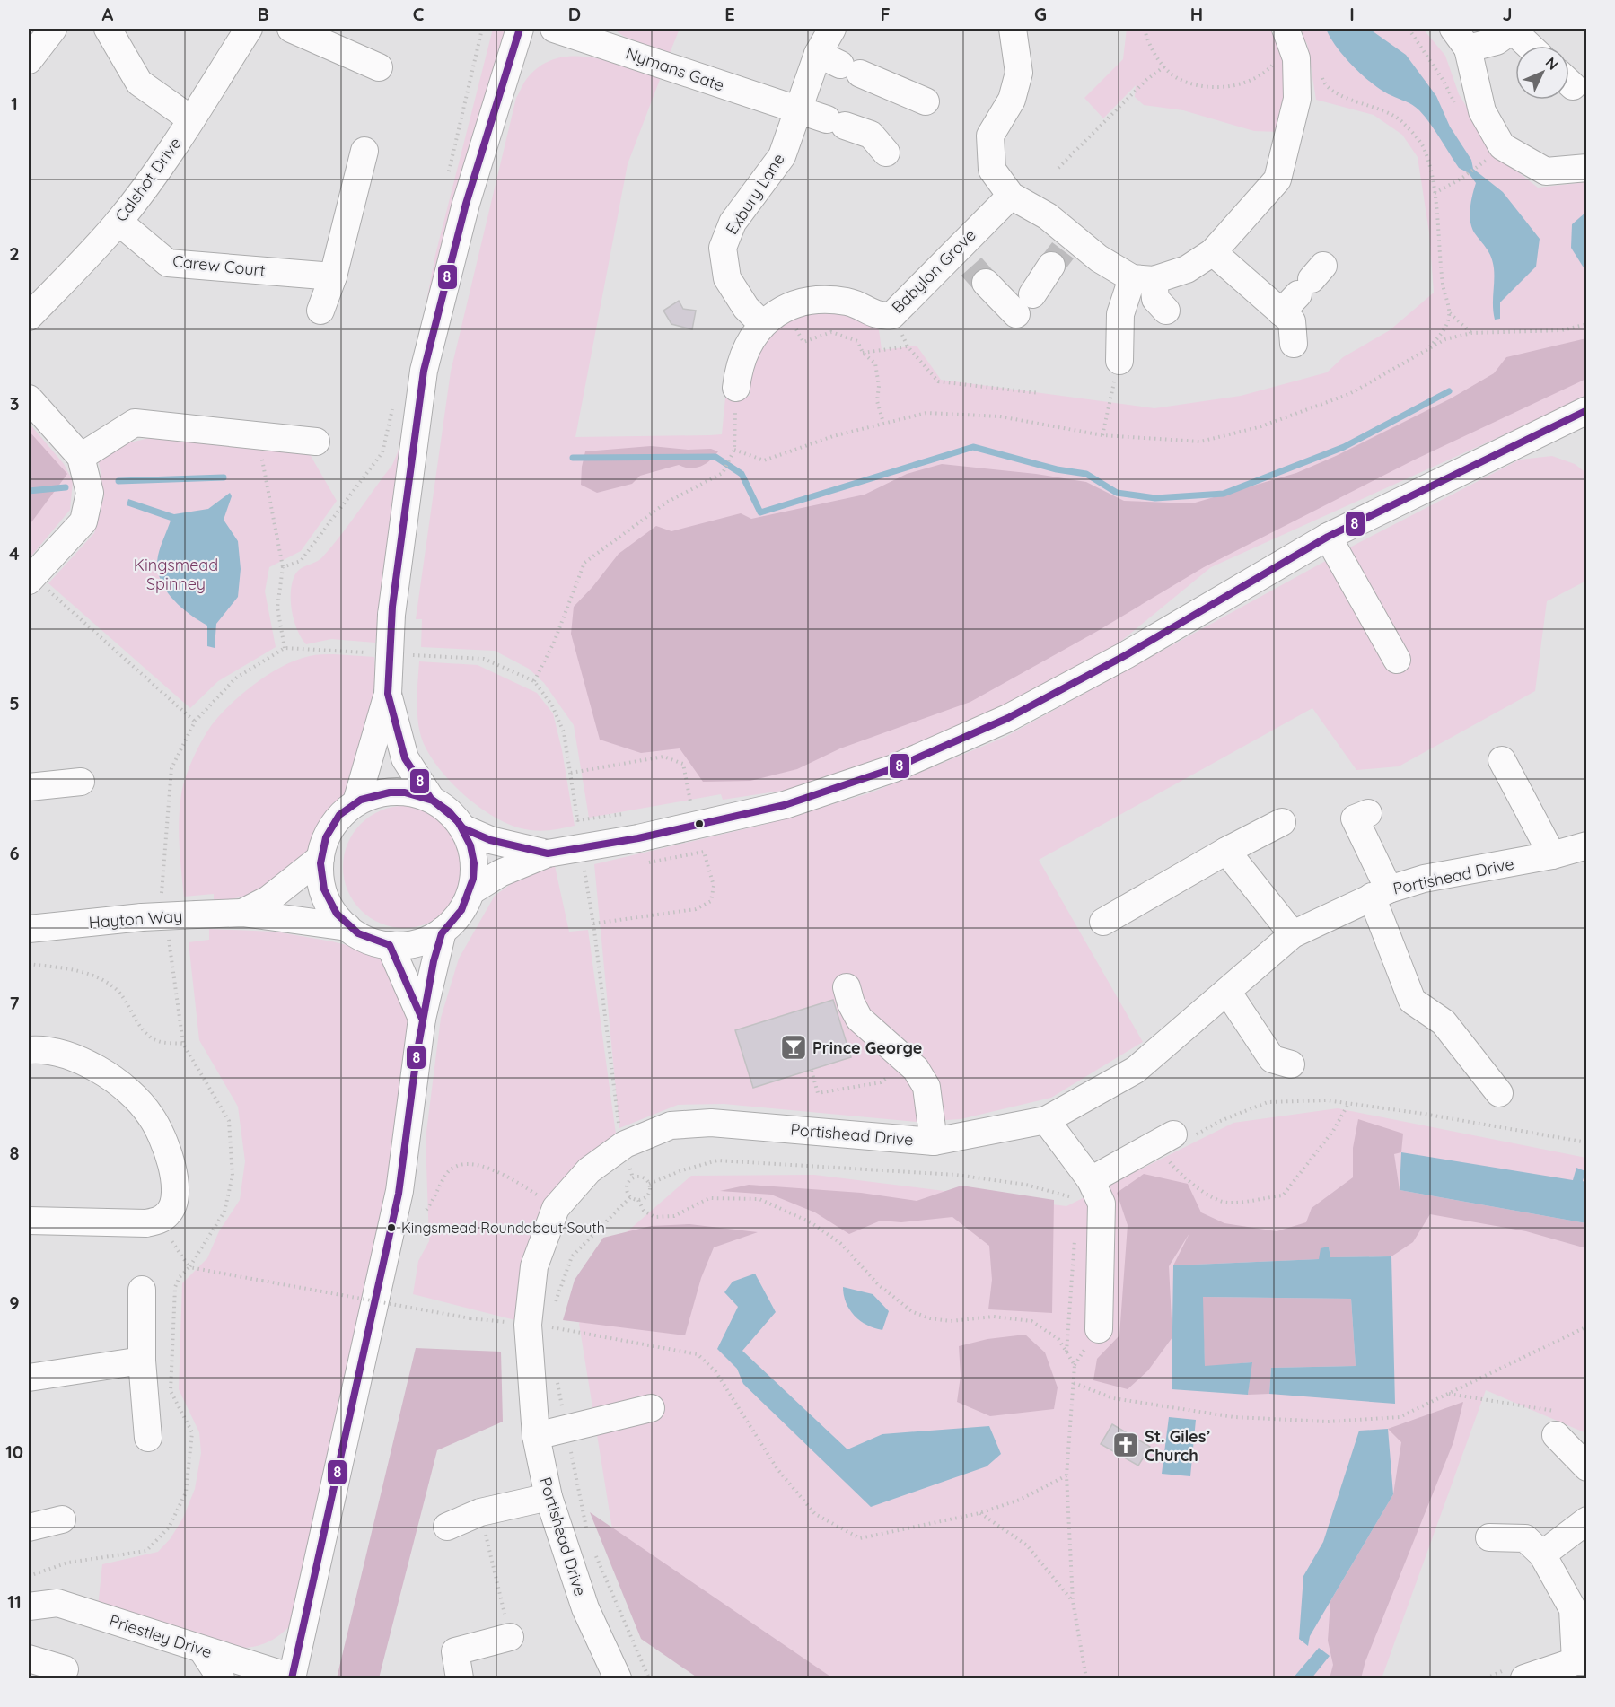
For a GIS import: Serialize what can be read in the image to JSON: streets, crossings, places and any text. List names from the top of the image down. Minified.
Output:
{"streets":{"street":["Nymans Gate","Calshot Drive","Exbury Lane","Carew Court","Babylon Grove","Portishead Drive","Hayton Way","Priestley Drive"]},"crossings":[["Nymans Gate","Exbury Lane"],["Calshot Drive","Carew Court"],["Exbury Lane","Babylon Grove"]],"parks":["Kingsmead Spinney"],"places":{"bar":["Prince George"],"other":["Kingsmead Roundabout South"],"church":["St. Giles’ Church"]},"lines":["transit line 8"],"north":"top right","grid":{"columns":["A","B","C","D","E","F","G","H","I","J"],"rows":["1","2","3","4","5","6","7","8","9","10","11"]}}
